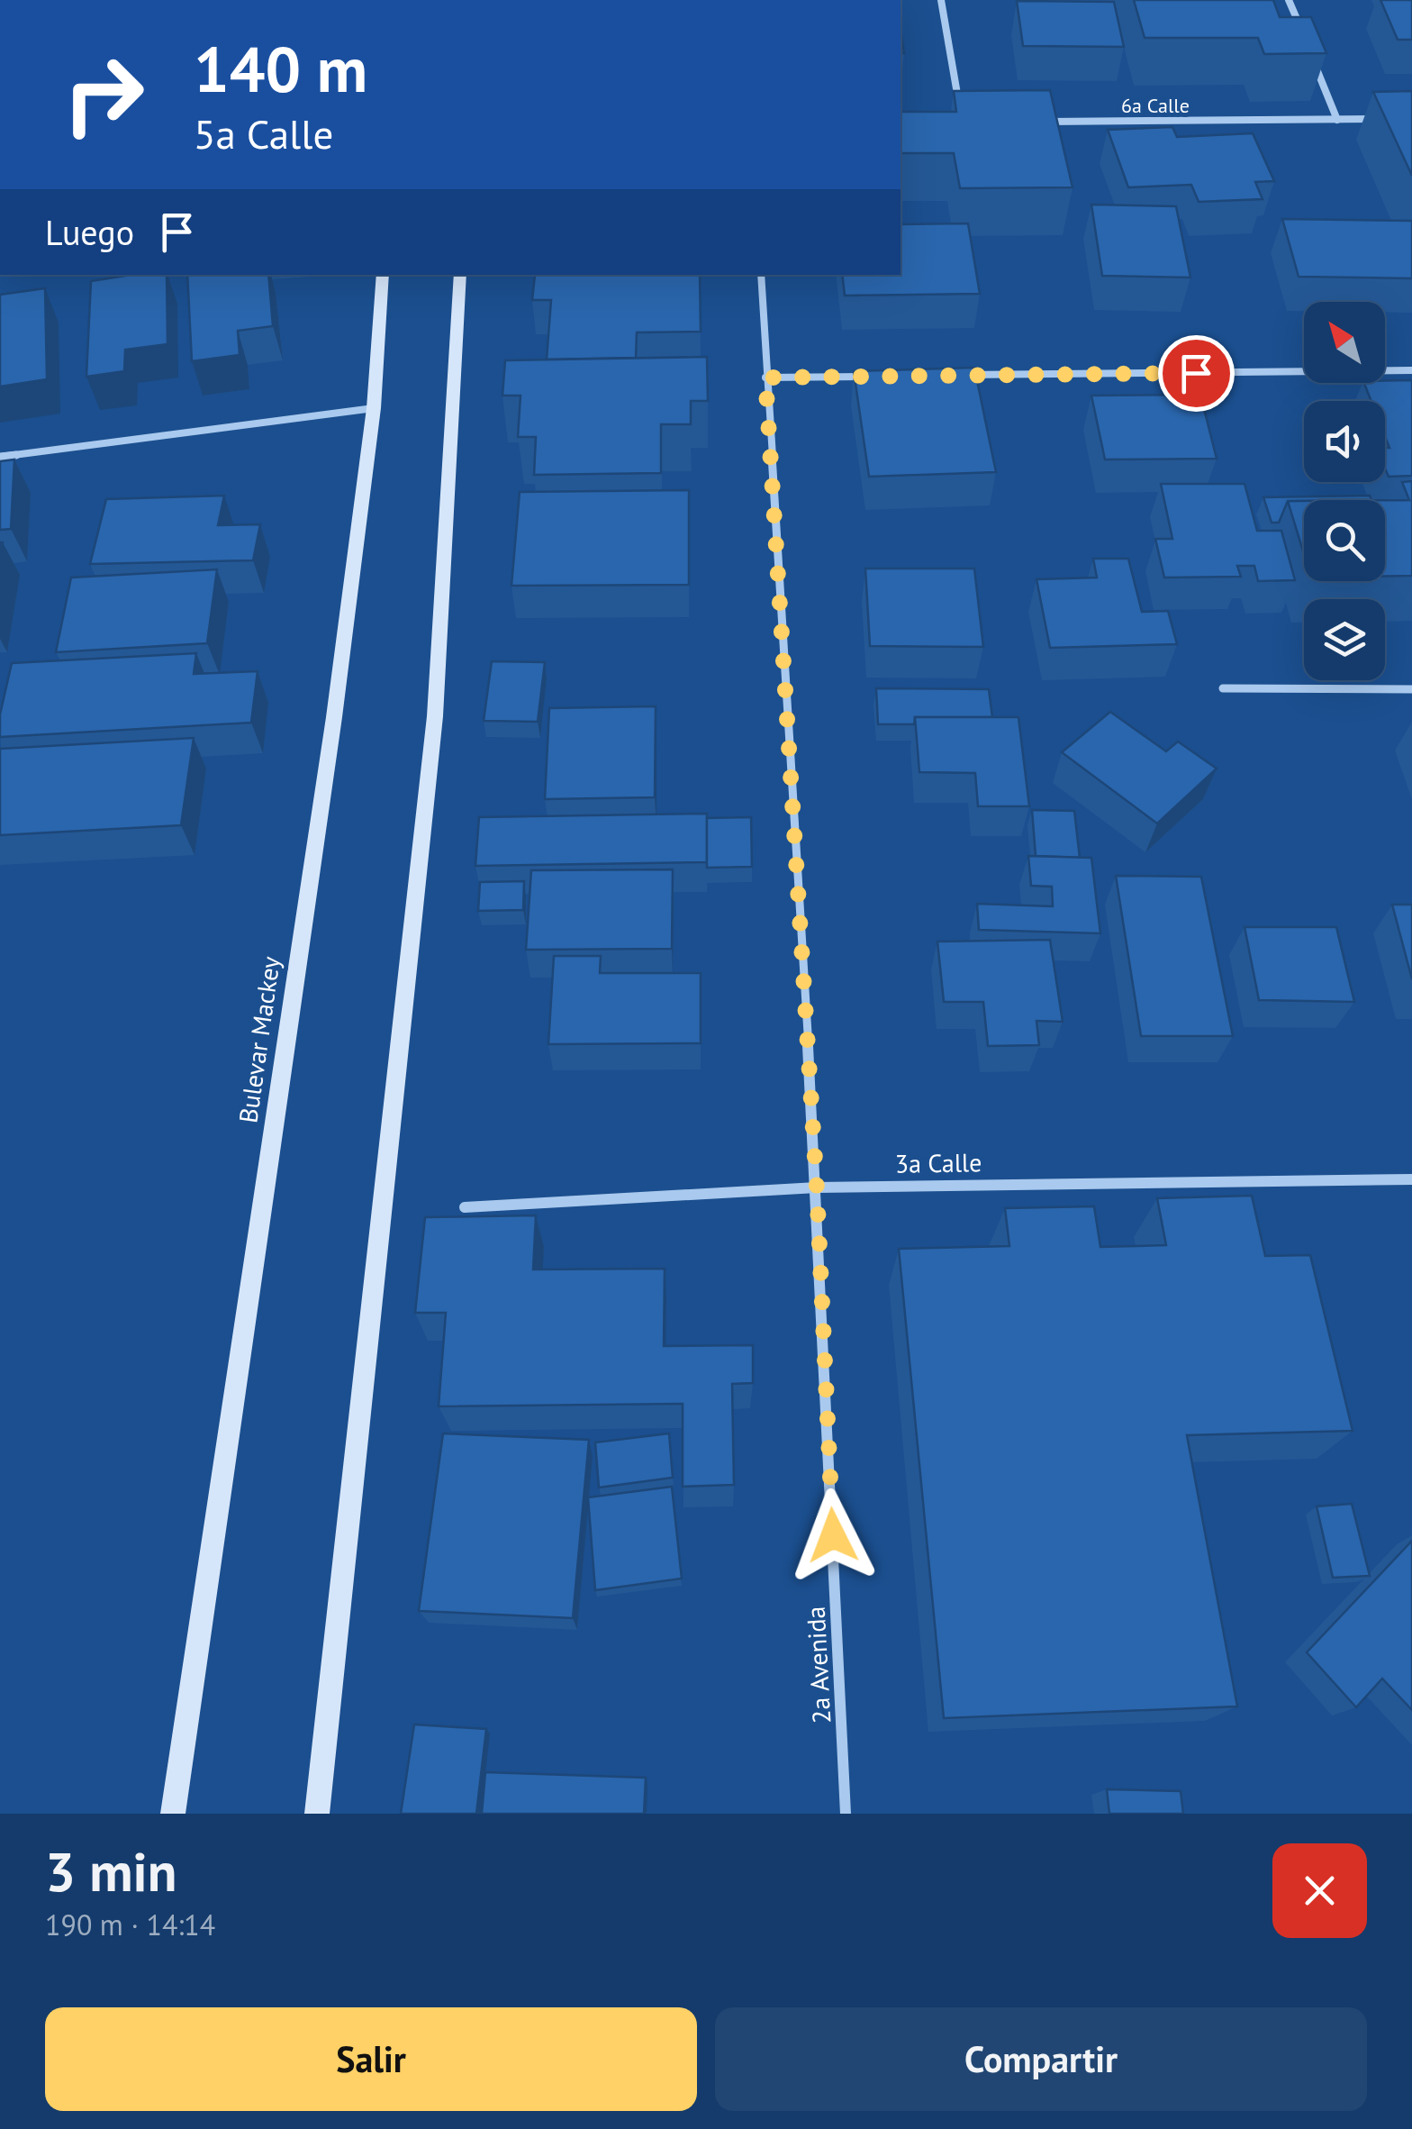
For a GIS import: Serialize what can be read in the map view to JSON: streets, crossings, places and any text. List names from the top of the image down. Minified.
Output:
{"streets":{"main road":["Bulevar Mackey"],"street":["6a Calle","3a Calle","2a Avenida"]},"crossings":[["3a Calle","2a Avenida"]],"north":"top left","page":{"turn":["140 m","5a Calle"],"then":"Luego","heading":["3 min","190 m · 14:14"],"buttons":["Salir","Compartir"]}}
